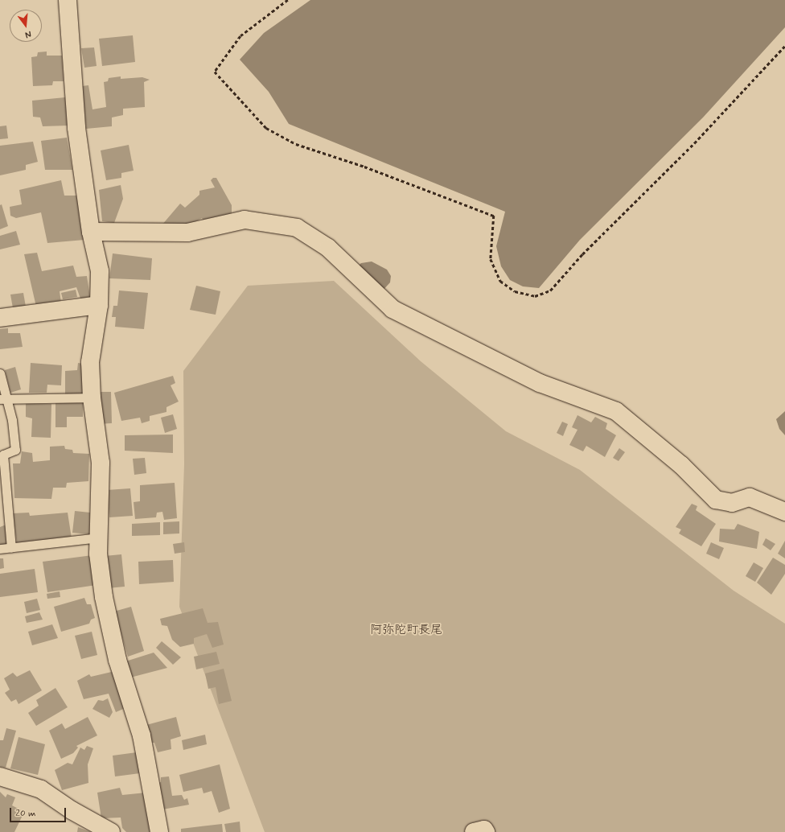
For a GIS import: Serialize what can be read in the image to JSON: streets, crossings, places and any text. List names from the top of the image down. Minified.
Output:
{"districts":["阿弥陀町長尾"],"scale_bar":"20 m","north":"bottom"}
